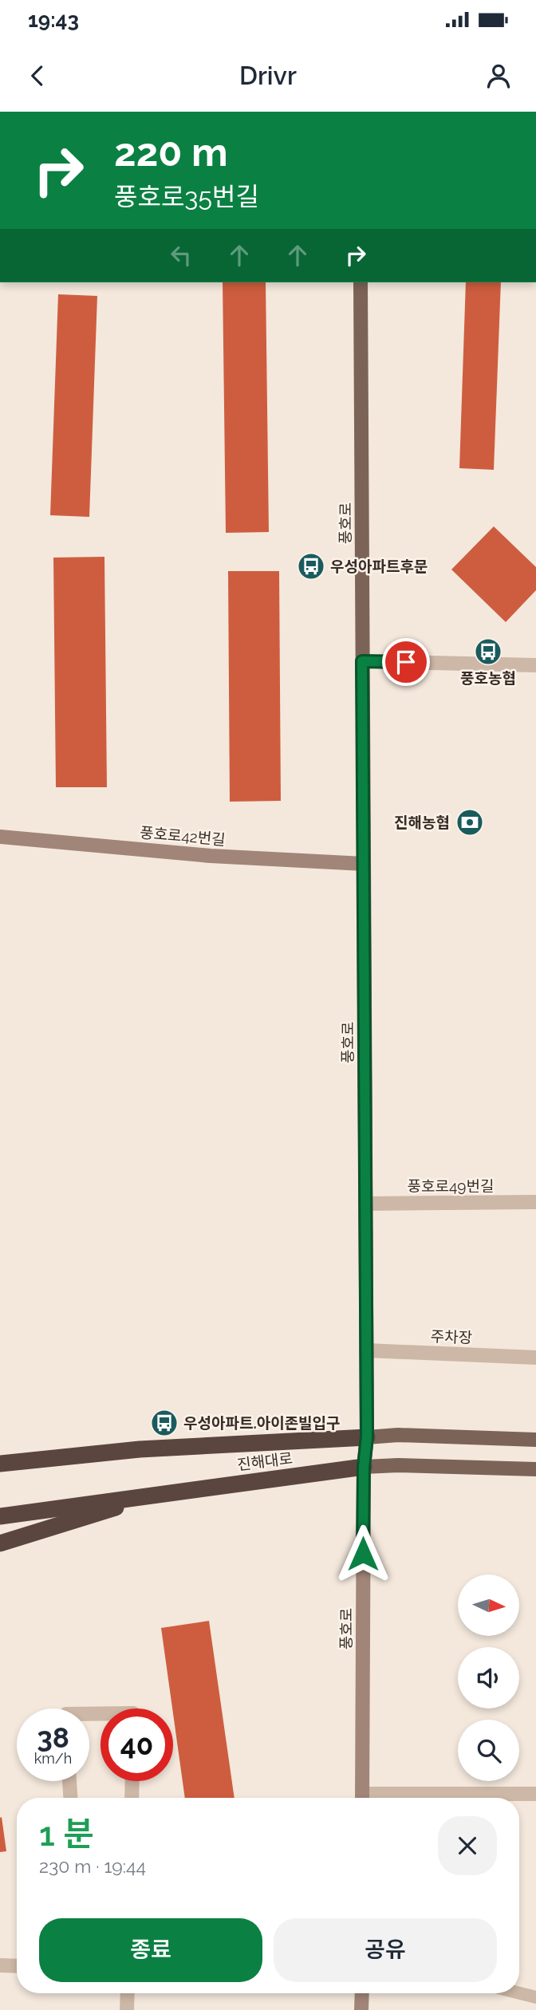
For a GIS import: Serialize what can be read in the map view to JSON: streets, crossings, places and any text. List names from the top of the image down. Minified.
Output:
{"streets":{"highway":["진해대로"],"main road":["풍호로"],"street":["풍호로42번길","풍호로49번길","주차장"]},"crossings":[["풍호로","풍호로42번길"],["풍호로","풍호로49번길"],["풍호로","주차장"],["풍호로","진해대로"]],"places":{"bus stop":["우성아파트후문","풍호농협","우성아파트.아이존빌입구"],"bank":["진해농협"]},"north":"right","page":{"status":"19:43","header":"Drivr","turn":["220 m","풍호로35번길"],"speed":"38 km/h","limit":"40","heading":["1 분","230 m · 19:44"],"buttons":["종료","공유"]}}
